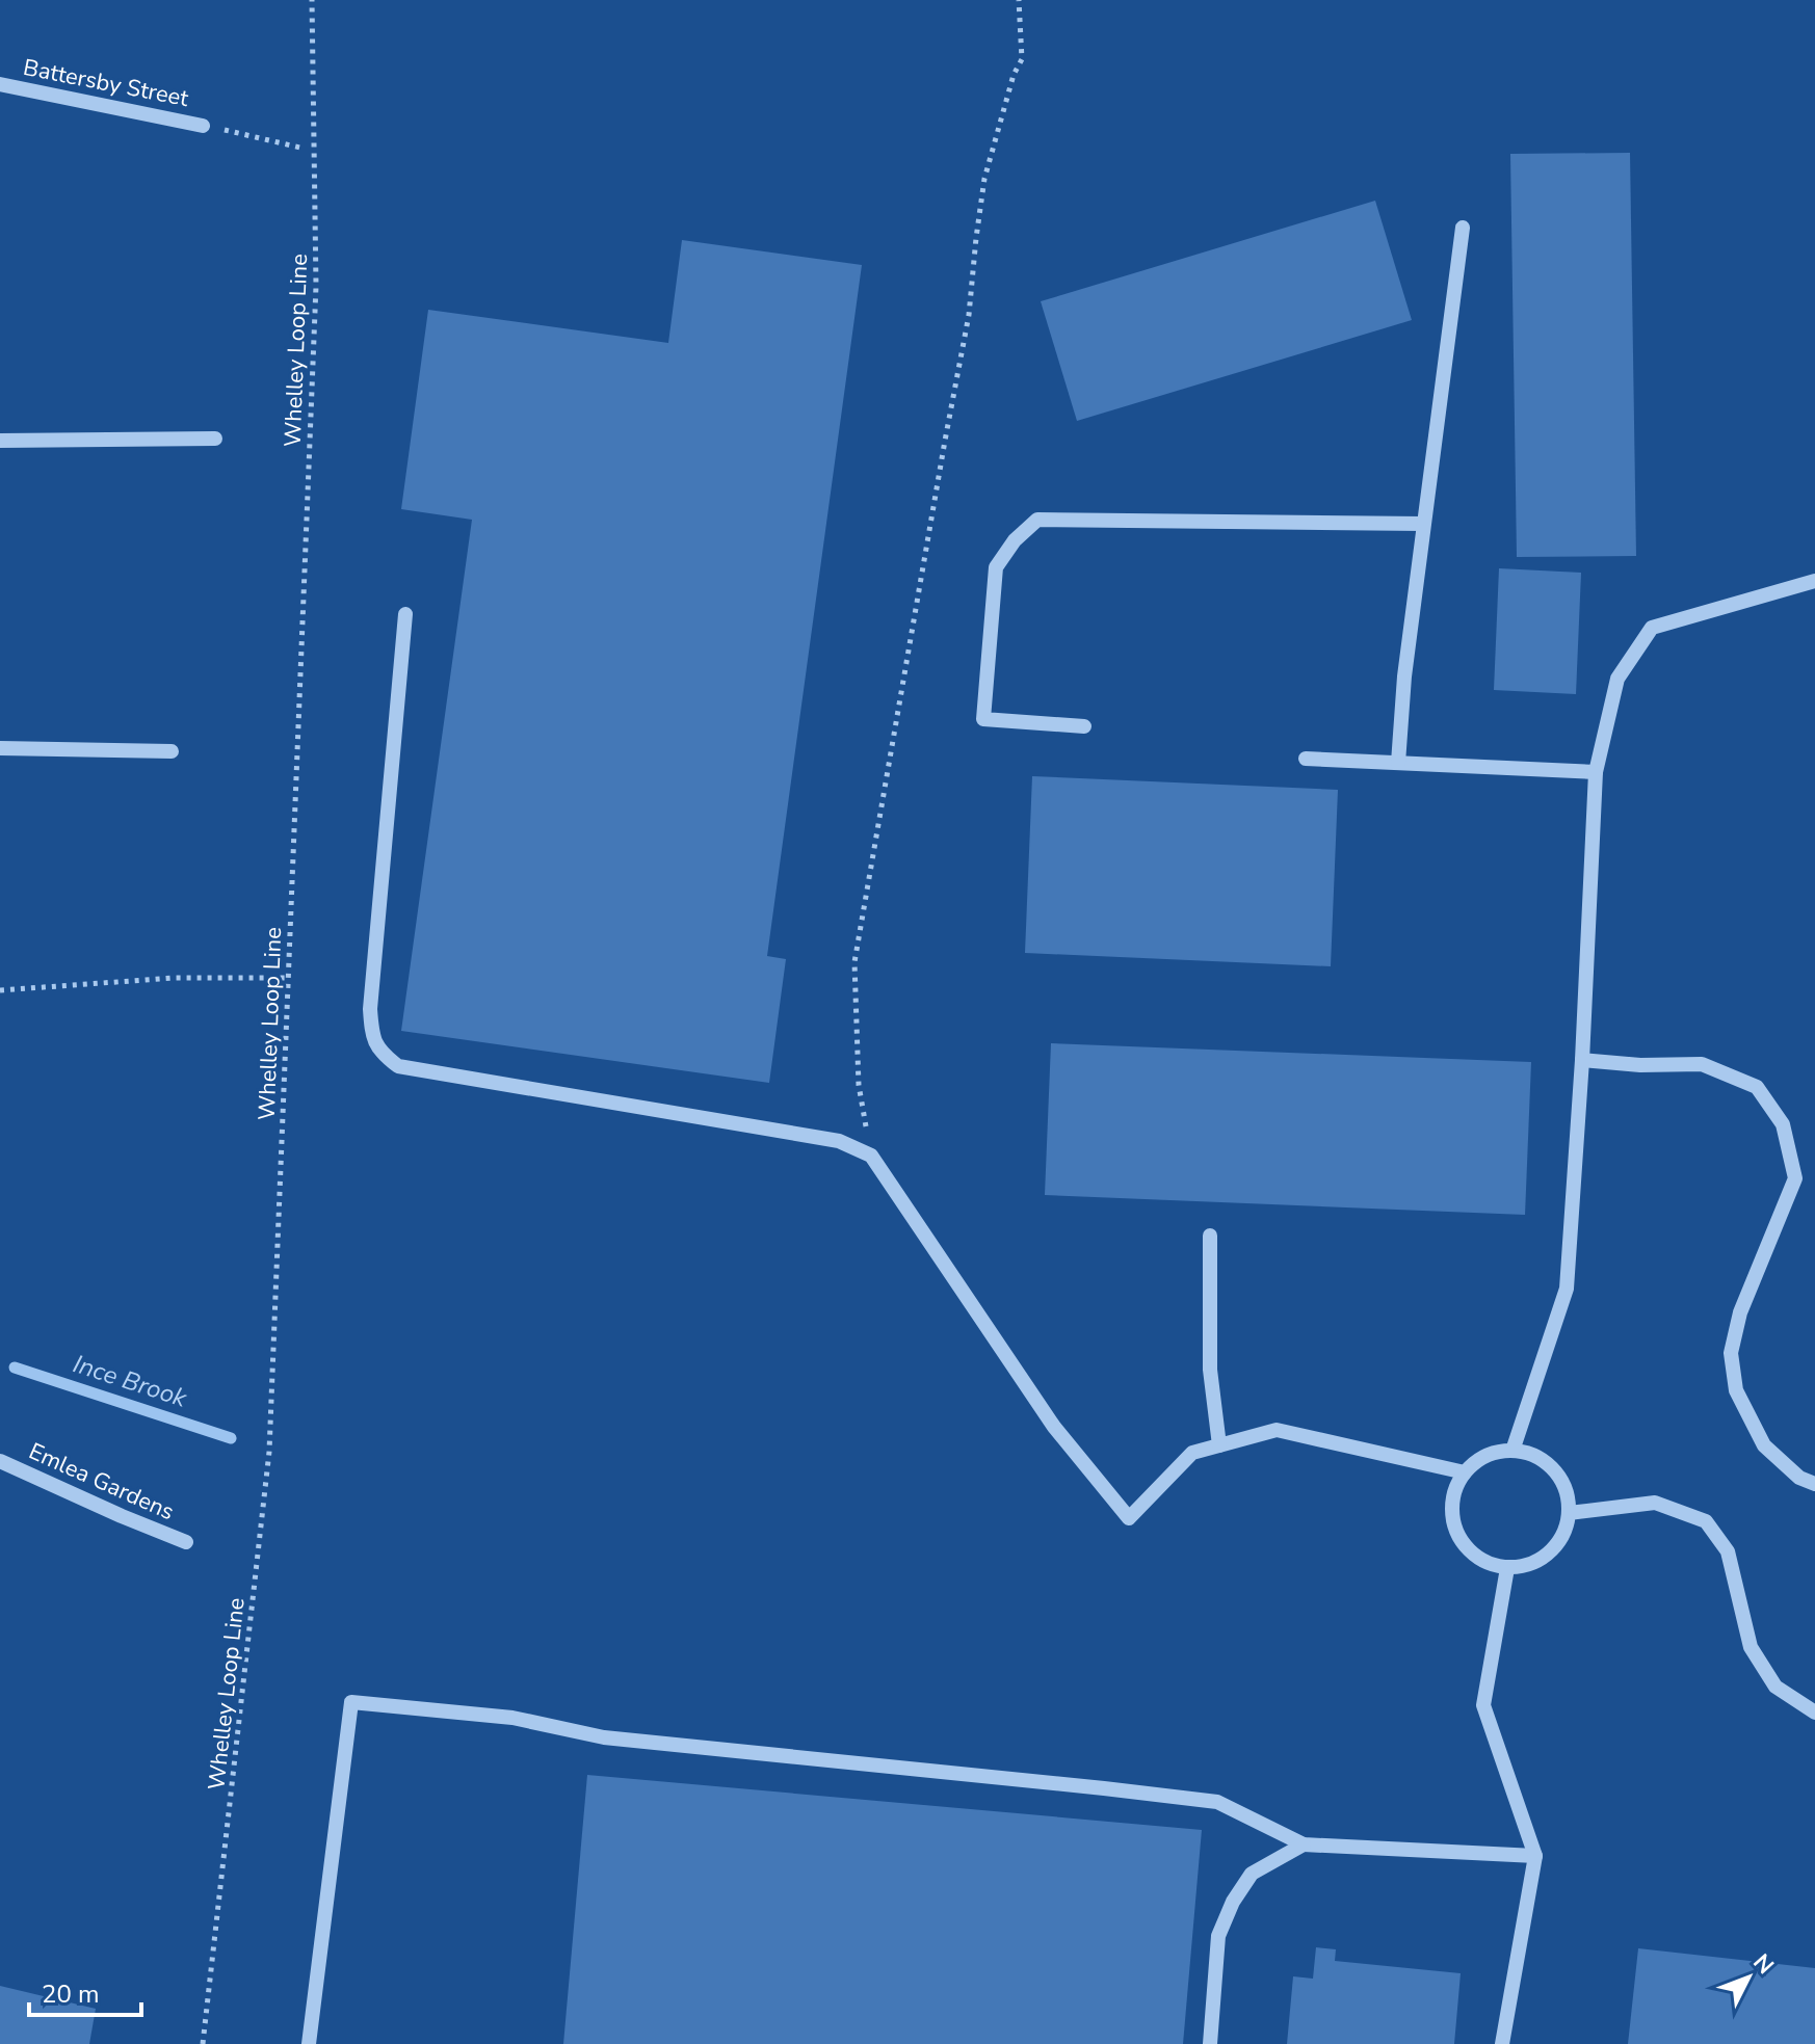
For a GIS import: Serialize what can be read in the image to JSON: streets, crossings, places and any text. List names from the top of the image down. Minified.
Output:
{"streets":{"street":["Battersby Street","Emlea Gardens"],"path":["Whelley Loop Line"]},"water":["Ince Brook"],"scale_bar":"20 m","north":"top right"}
